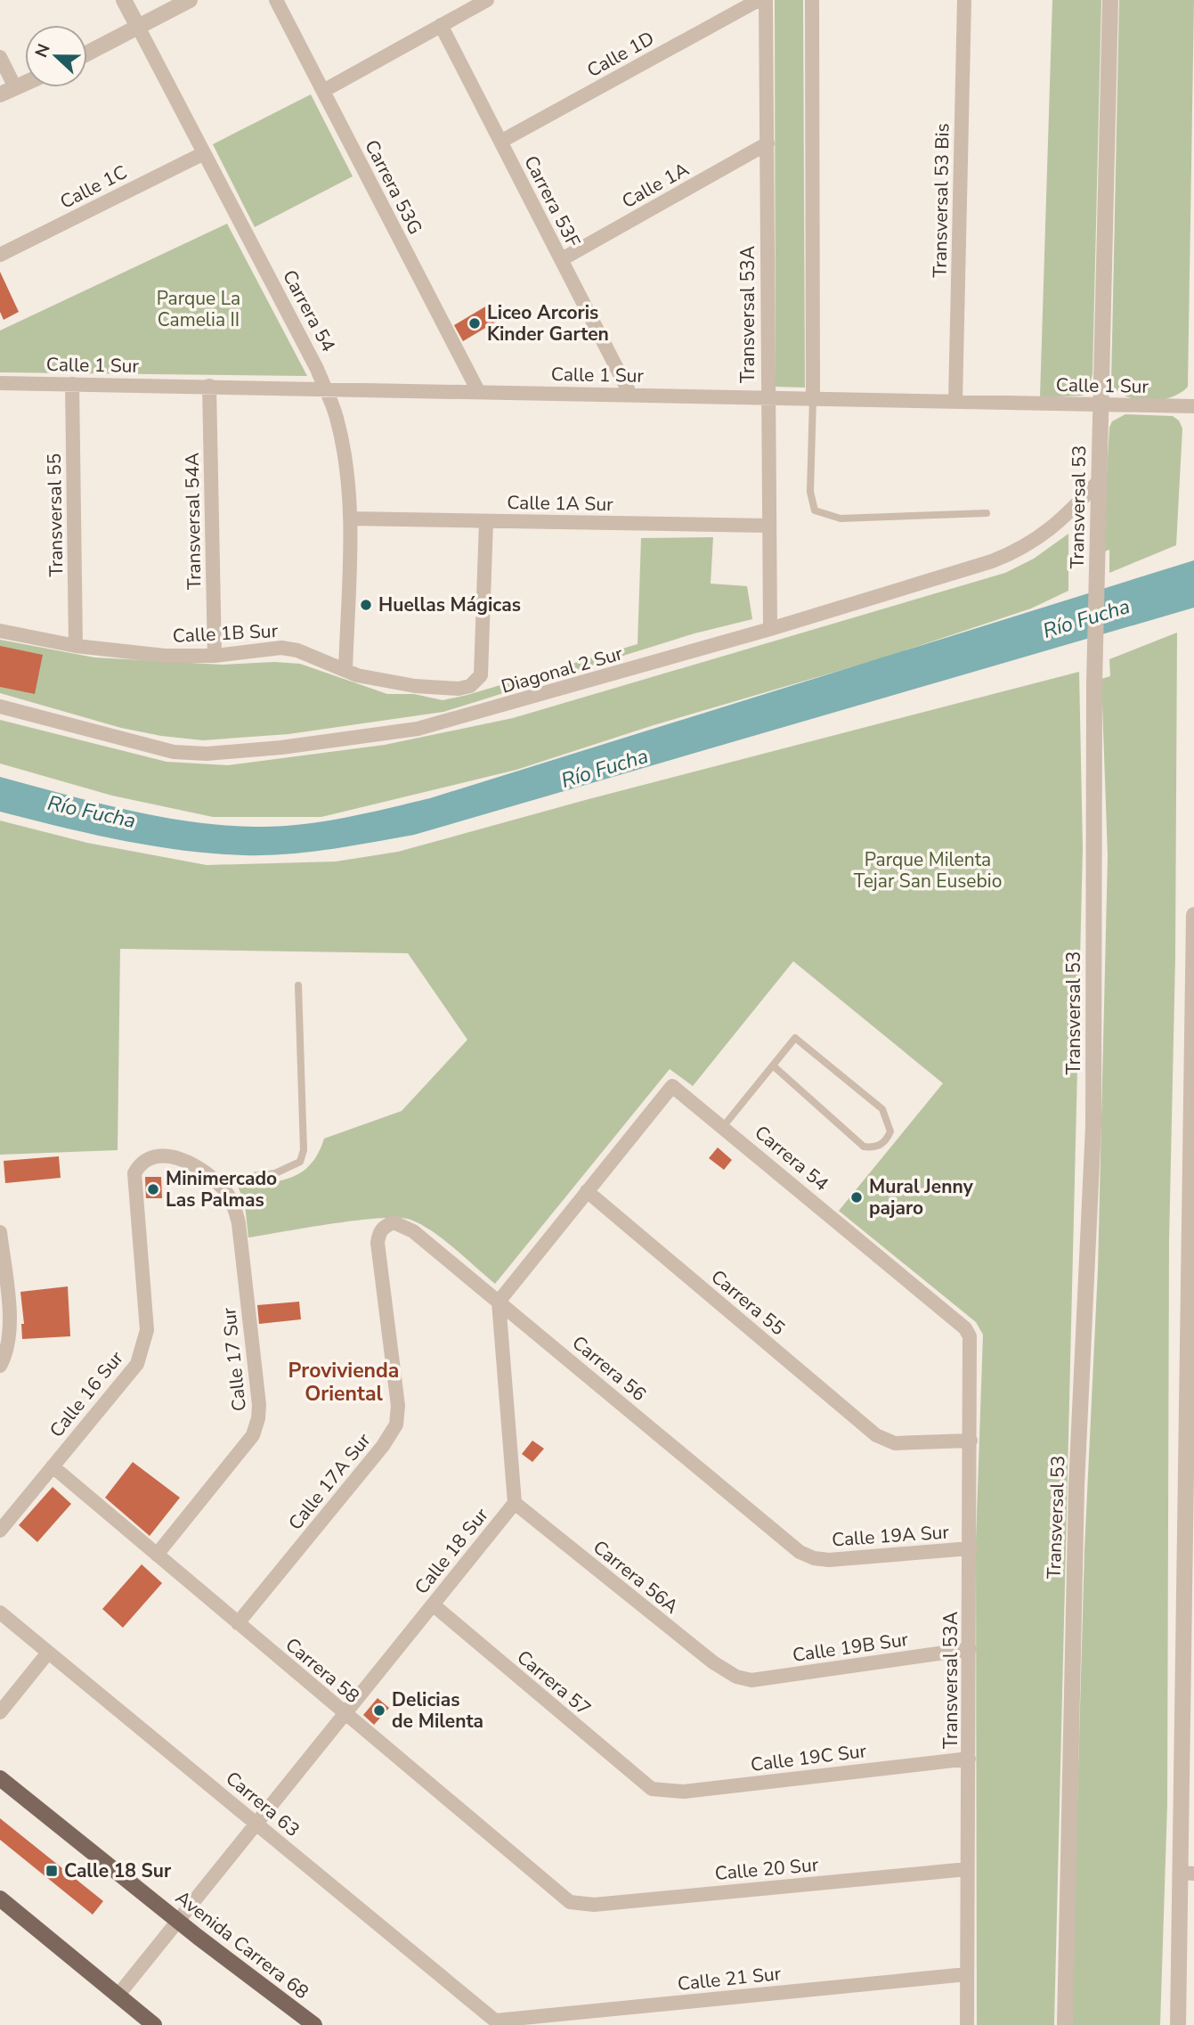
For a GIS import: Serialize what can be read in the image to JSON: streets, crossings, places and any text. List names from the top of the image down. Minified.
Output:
{"streets":{"main road":["Avenida Carrera 68"],"street":["Calle 1D","Calle 1A","Calle 1C","Carrera 53G","Transversal 53 Bis","Carrera 53F","Carrera 54","Transversal 53A","Calle 1 Sur","Calle 1A Sur","Transversal 53","Transversal 55","Transversal 54A","Calle 1B Sur","Diagonal 2 Sur","Carrera 55","Calle 17 Sur","Carrera 56","Calle 16 Sur","Calle 17A Sur","Calle 19A Sur","Calle 18 Sur","Carrera 56A","Calle 19B Sur","Carrera 58","Carrera 57","Calle 19C Sur","Carrera 63","Calle 20 Sur","Calle 21 Sur"]},"crossings":[["Calle 1D","Carrera 53F"],["Calle 1A","Carrera 53F"],["Calle 1A","Transversal 53A"],["Calle 1C","Carrera 54"],["Carrera 53G","Calle 1 Sur"],["Transversal 53 Bis","Calle 1 Sur"],["Carrera 53F","Calle 1 Sur"],["Carrera 54","Transversal 53A"],["Carrera 54","Calle 1 Sur"],["Carrera 54","Calle 1A Sur"],["Carrera 54","Calle 1B Sur"],["Carrera 54","Carrera 55"],["Transversal 53A","Calle 1 Sur"],["Transversal 53A","Calle 1A Sur"],["Transversal 53A","Diagonal 2 Sur"],["Transversal 53A","Carrera 55"],["Transversal 53A","Calle 19A Sur"],["Transversal 53A","Calle 19B Sur"],["Transversal 53A","Calle 19C Sur"],["Transversal 53A","Calle 20 Sur"],["Transversal 53A","Calle 21 Sur"],["Calle 1 Sur","Transversal 53"],["Calle 1 Sur","Transversal 55"],["Calle 1 Sur","Transversal 54A"],["Calle 1A Sur","Calle 1B Sur"],["Transversal 53","Diagonal 2 Sur"],["Transversal 55","Calle 1B Sur"],["Transversal 54A","Calle 1B Sur"],["Calle 17 Sur","Calle 16 Sur"],["Calle 17 Sur","Carrera 58"],["Carrera 56","Calle 17A Sur"],["Carrera 56","Calle 19A Sur"],["Carrera 56","Calle 18 Sur"],["Calle 16 Sur","Carrera 58"],["Calle 17A Sur","Carrera 58"],["Calle 18 Sur","Carrera 56A"],["Calle 18 Sur","Carrera 58"],["Calle 18 Sur","Carrera 57"],["Calle 18 Sur","Carrera 63"],["Calle 18 Sur","Avenida Carrera 68"],["Carrera 56A","Calle 19B Sur"],["Carrera 58","Calle 20 Sur"],["Carrera 57","Calle 19C Sur"],["Carrera 63","Calle 21 Sur"]],"districts":["Provivienda Oriental"],"water":["Río Fucha"],"parks":["Parque La Camelia II","Parque Milenta Tejar San Eusebio"],"places":{"other":["Liceo Arcoris Kinder Garten","Huellas Mágicas","Minimercado Las Palmas","Mural Jenny pajaro","Delicias de Milenta"],"transit":["Calle 18 Sur"]},"north":"left"}
